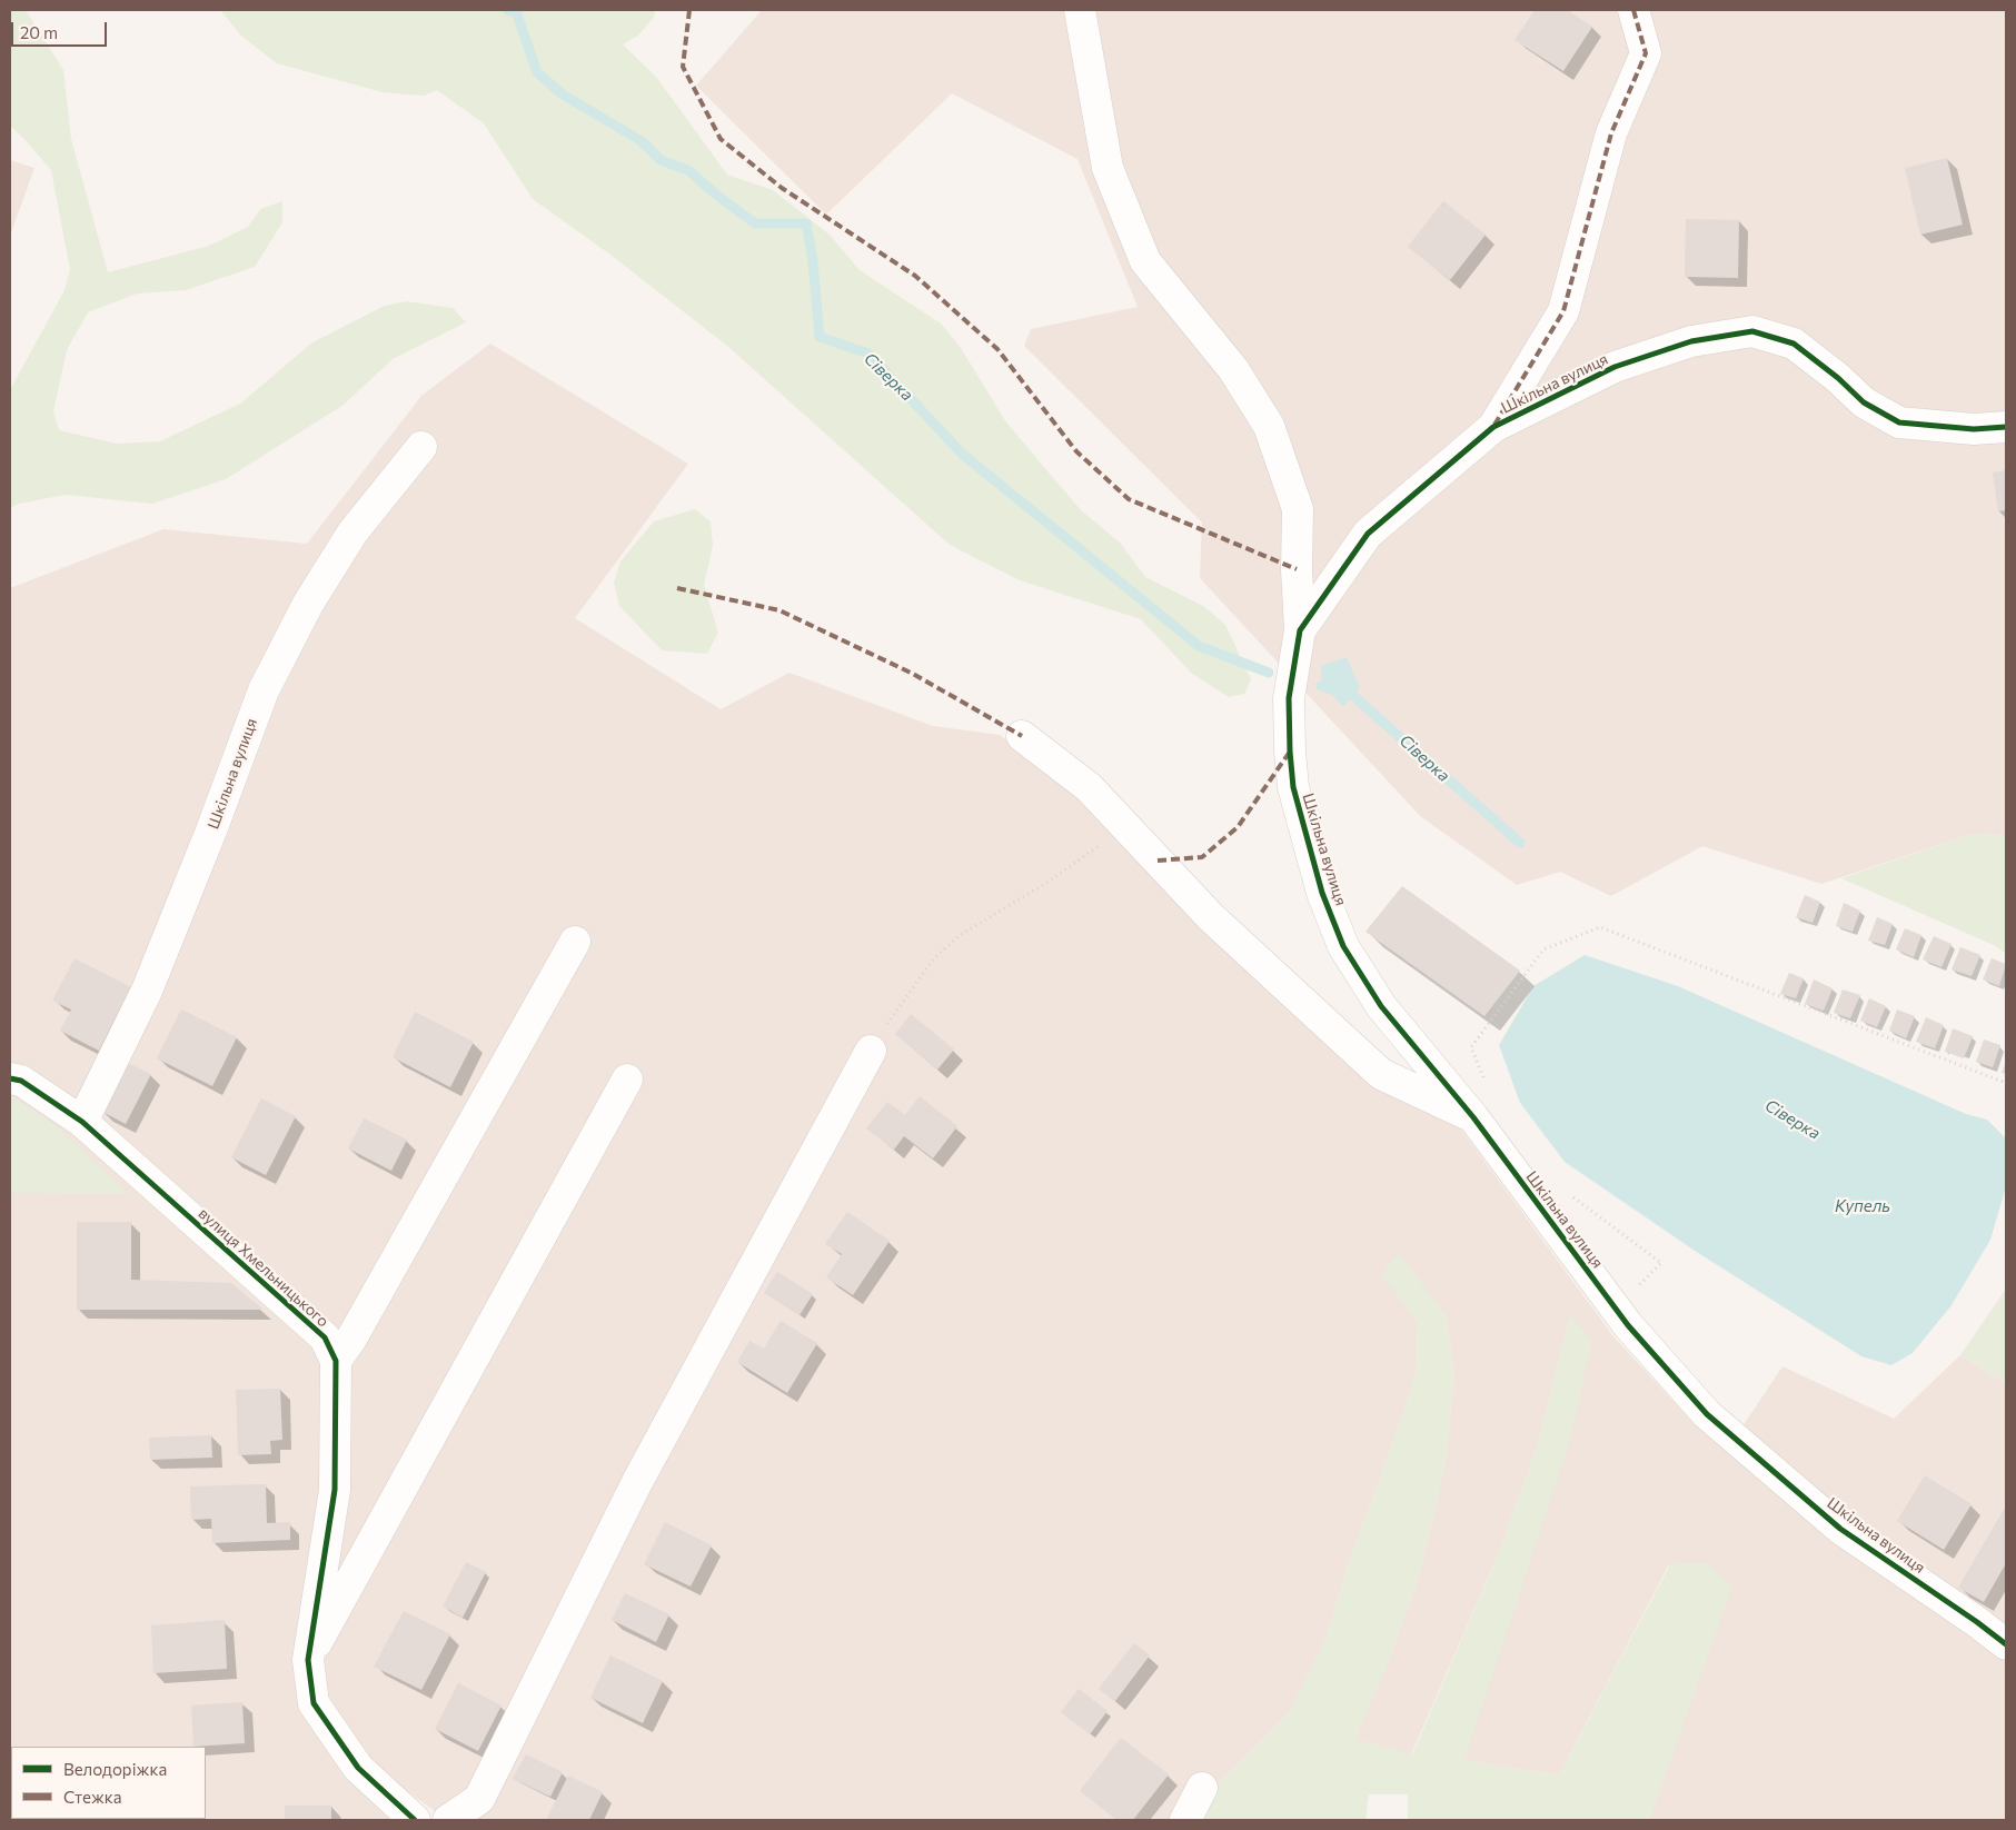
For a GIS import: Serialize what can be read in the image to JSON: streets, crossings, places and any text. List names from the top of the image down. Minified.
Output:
{"streets":{"street":["Шкільна вулиця","вулиця Хмельницького"]},"crossings":[["Шкільна вулиця","вулиця Хмельницького"]],"water":["Сіверка","Купель"],"legend":["Велодоріжка","Стежка"],"scale_bar":"20 m"}
